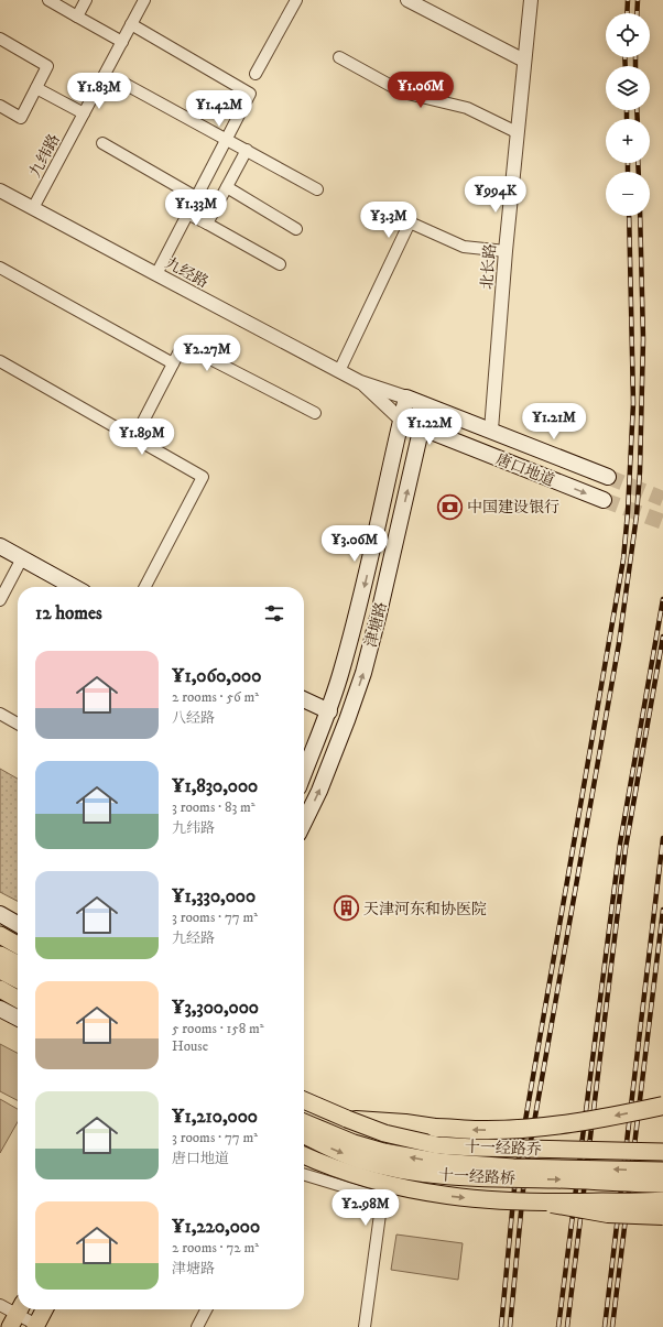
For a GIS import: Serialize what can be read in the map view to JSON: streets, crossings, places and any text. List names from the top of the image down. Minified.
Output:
{"streets":{"main road":["唐口地道","津塘路","十一经路乔","十一经路桥"],"street":["九纬路","北长路","九经路"]},"crossings":[["九纬路","九经路"],["北长路","唐口地道"],["九经路","唐口地道"],["唐口地道","津塘路"]],"places":{"bank":["中国建设银行"],"building":["天津河东和协医院"]},"page":{"map_buttons":["+","−"],"price":["¥1.06M","¥1.83M","¥1.42M","¥994K","¥1.33M","¥3.3M","¥2.27M","¥1.21M","¥1.22M","¥1.89M","¥3.06M","¥2.98M"],"heading":"12 homes","list":[{"name":"¥1,060,000","note":"2 rooms · 56 m² · 八经路"},{"name":"¥1,830,000","note":"3 rooms · 83 m² · 九纬路"},{"name":"¥1,330,000","note":"3 rooms · 77 m² · 九经路"},{"name":"¥3,300,000","note":"5 rooms · 158 m² · House"},{"name":"¥1,210,000","note":"3 rooms · 77 m² · 唐口地道"},{"name":"¥1,220,000","note":"2 rooms · 72 m² · 津塘路"}]}}
